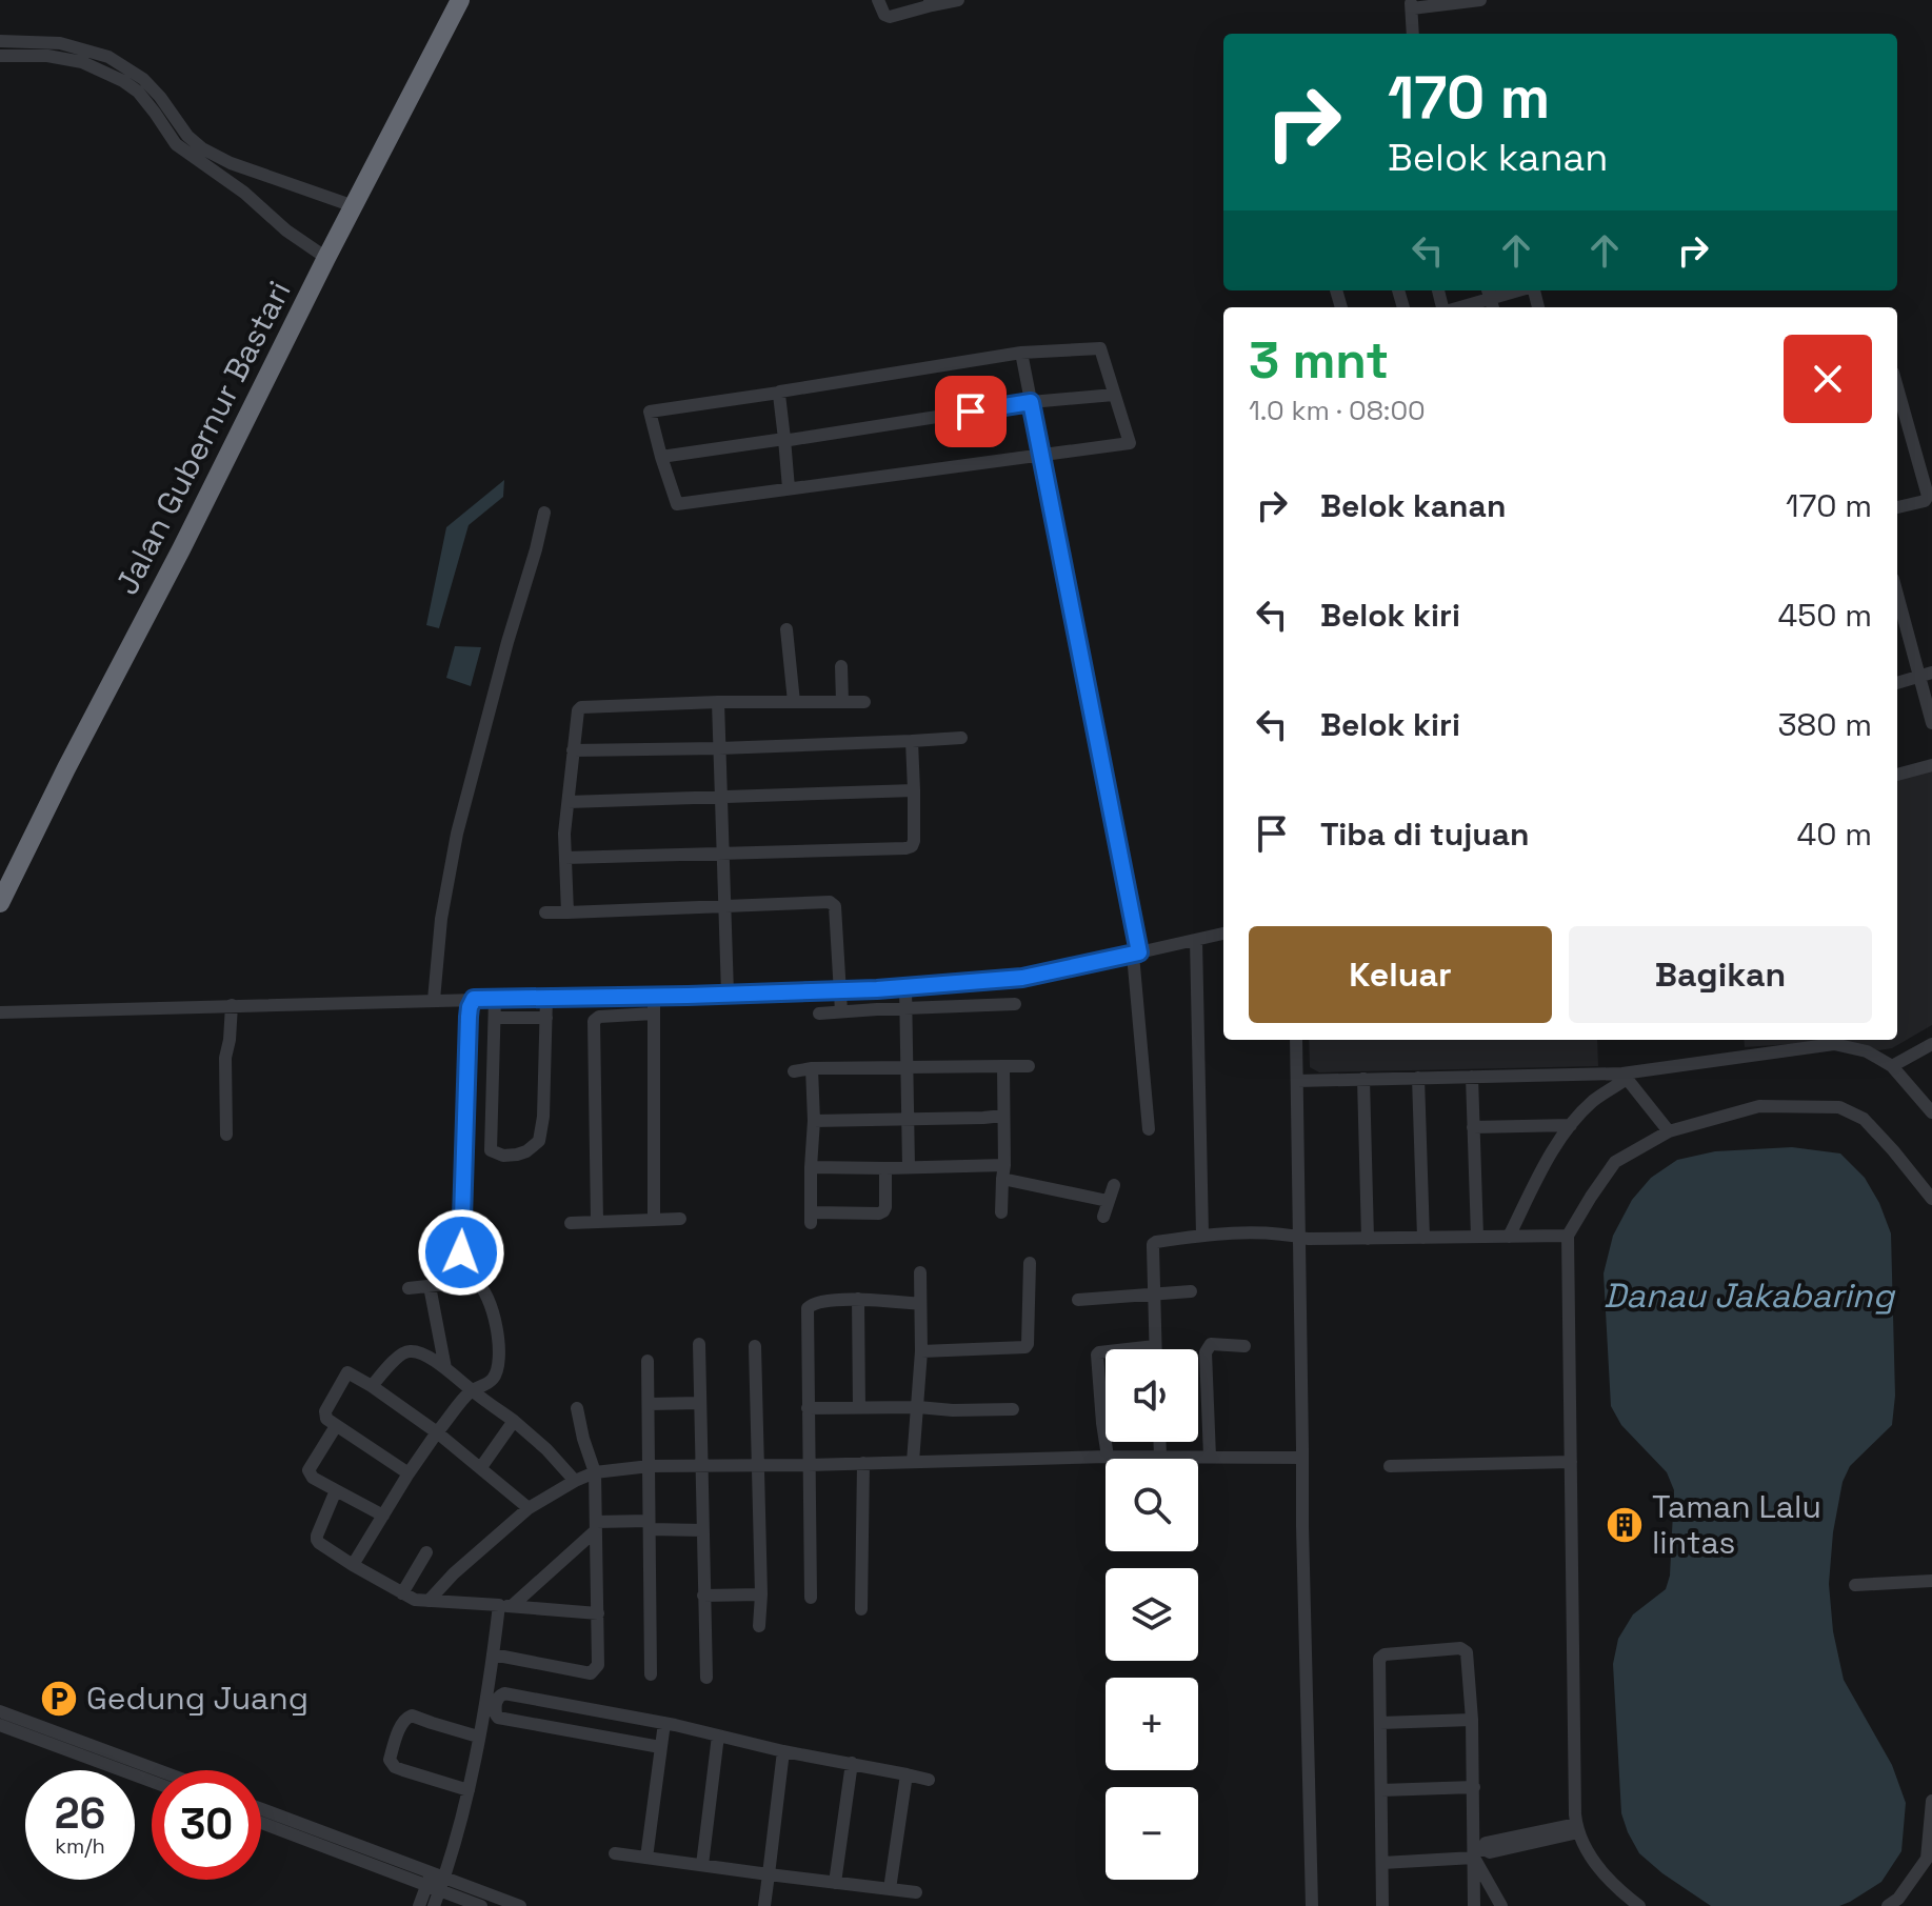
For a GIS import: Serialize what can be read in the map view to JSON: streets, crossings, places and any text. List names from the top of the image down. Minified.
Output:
{"streets":{"highway":["Jalan Gubernur Bastari"]},"water":["Danau Jakabaring"],"places":{"building":["Taman Lalu lintas"],"parking":["Gedung Juang"]},"page":{"turn":["170 m","Belok kanan"],"heading":["3 mnt","1.0 km · 08:00"],"list":[{"name":"Belok kanan","value":"170 m"},{"name":"Belok kiri","value":"450 m"},{"name":"Belok kiri","value":"380 m"},{"name":"Tiba di tujuan","value":"40 m"}],"buttons":["Keluar","Bagikan"],"map_buttons":["+","−"],"speed":"26 km/h","limit":"30"}}
